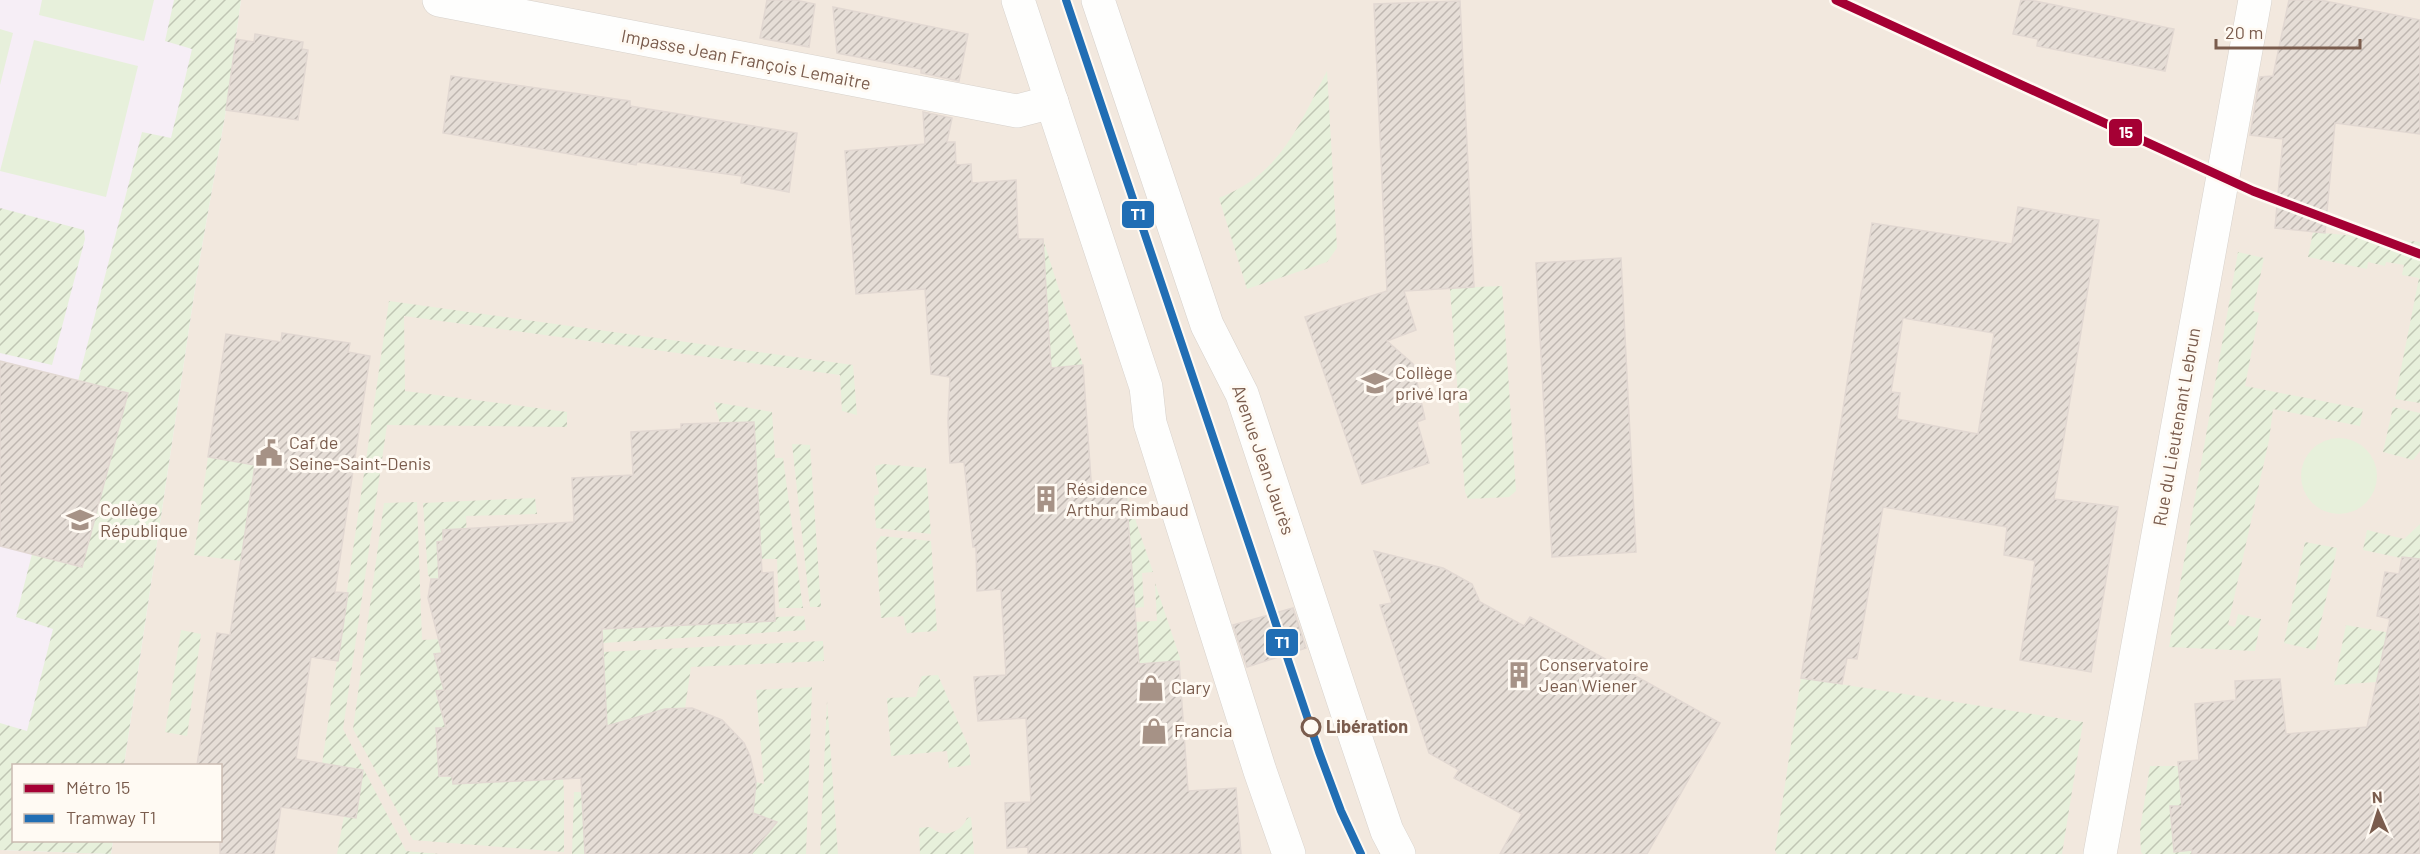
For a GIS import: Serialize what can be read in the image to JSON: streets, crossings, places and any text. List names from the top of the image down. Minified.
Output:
{"streets":{"street":["Impasse Jean François Lemaitre","Rue du Lieutenant Lebrun","Avenue Jean Jaurès"]},"places":{"school or university":["Collège privé Iqra","Collège République"],"public building":["Caf de Seine-Saint-Denis"],"building":["Résidence Arthur Rimbaud","Conservatoire Jean Wiener"],"shop":["Clary","Francia"],"other":["Libération"]},"lines":["metro line 15","tram line T1"],"legend":["Métro 15","Tramway T1"],"scale_bar":"20 m","north":"top"}
